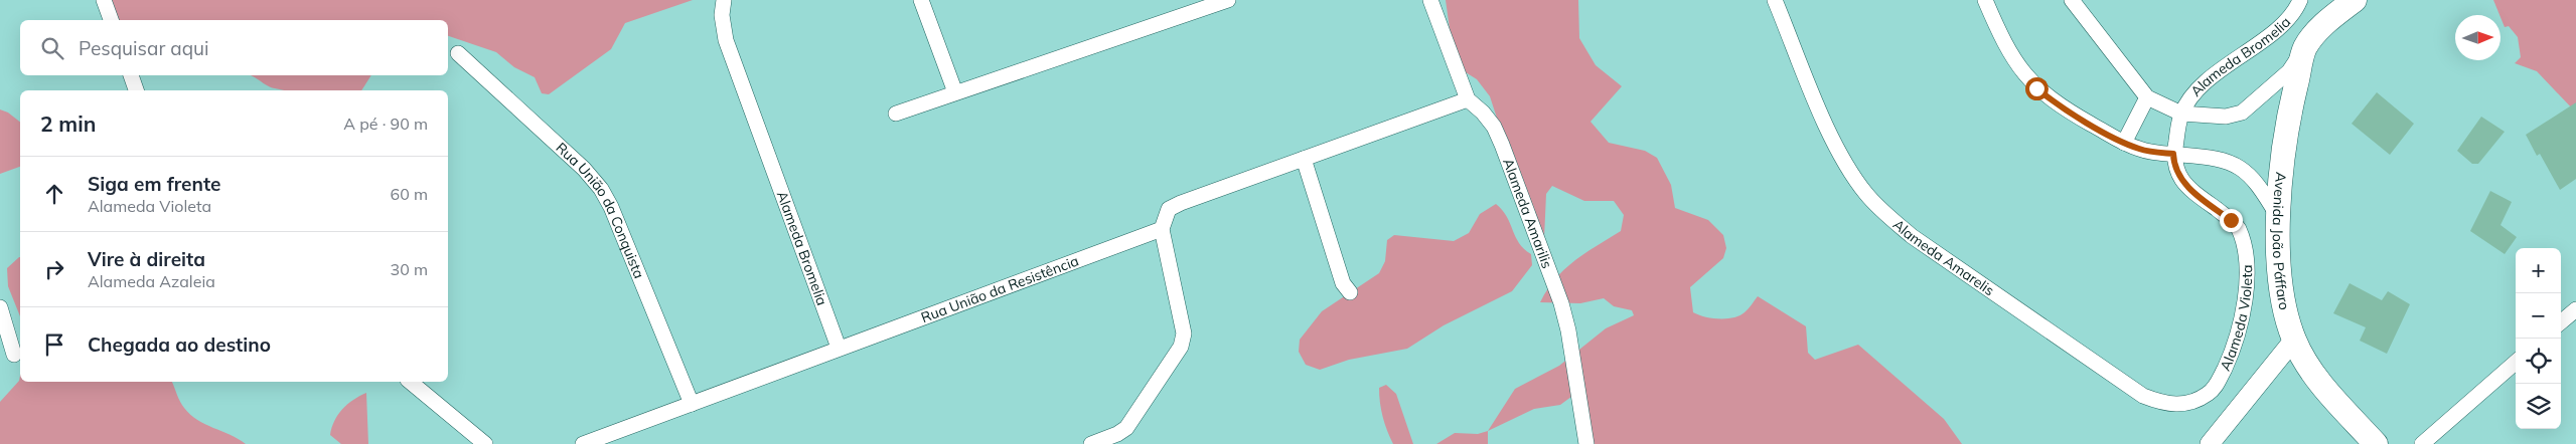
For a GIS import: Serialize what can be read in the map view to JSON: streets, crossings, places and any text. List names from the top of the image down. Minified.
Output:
{"streets":{"main road":["Avenida João Páffaro"],"street":["Alameda Bromelia","Rua União da Conquista","Alameda Amarilis","Alameda Amarelis","Rua União da Resistência","Alameda Violeta"]},"crossings":[["Alameda Bromelia","Rua União da Resistência"],["Alameda Amarelis","Alameda Violeta"]],"north":"right","page":{"search":"Pesquisar aqui","heading":["2 min","A pé · 90 m"],"list":[["Siga em frente","Alameda Violeta","60 m"],["Vire à direita","Alameda Azaleia","30 m"],"Chegada ao destino"],"map_buttons":["+","−"]}}
